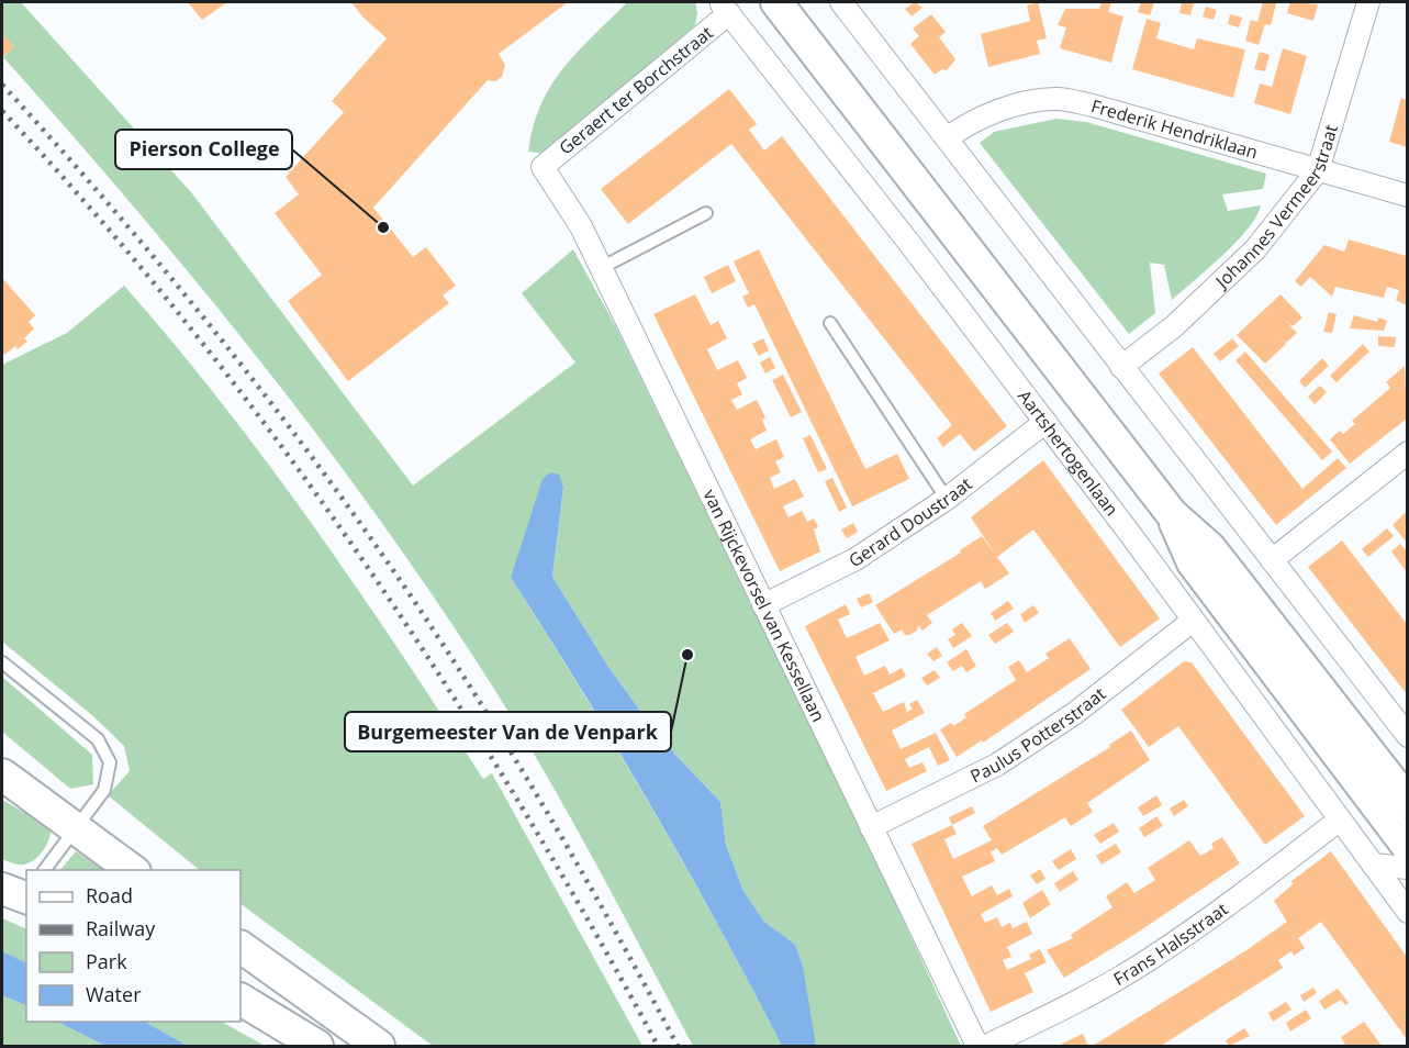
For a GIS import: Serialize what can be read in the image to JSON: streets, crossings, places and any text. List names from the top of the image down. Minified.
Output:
{"streets":{"street":["Geraert ter Borchstraat","Frederik Hendriklaan","Johannes Vermeerstraat","Aartshertogenlaan","Gerard Doustraat","van Rijckevorsel van Kessellaan","Paulus Potterstraat","Frans Halsstraat"]},"crossings":[["Geraert ter Borchstraat","Aartshertogenlaan"],["Geraert ter Borchstraat","van Rijckevorsel van Kessellaan"],["Frederik Hendriklaan","Johannes Vermeerstraat"],["Aartshertogenlaan","Gerard Doustraat"],["Aartshertogenlaan","Paulus Potterstraat"],["Aartshertogenlaan","Frans Halsstraat"],["Gerard Doustraat","van Rijckevorsel van Kessellaan"],["van Rijckevorsel van Kessellaan","Paulus Potterstraat"]],"places":["Pierson College","Burgemeester Van de Venpark"],"legend":["Road","Railway","Park","Water"]}
